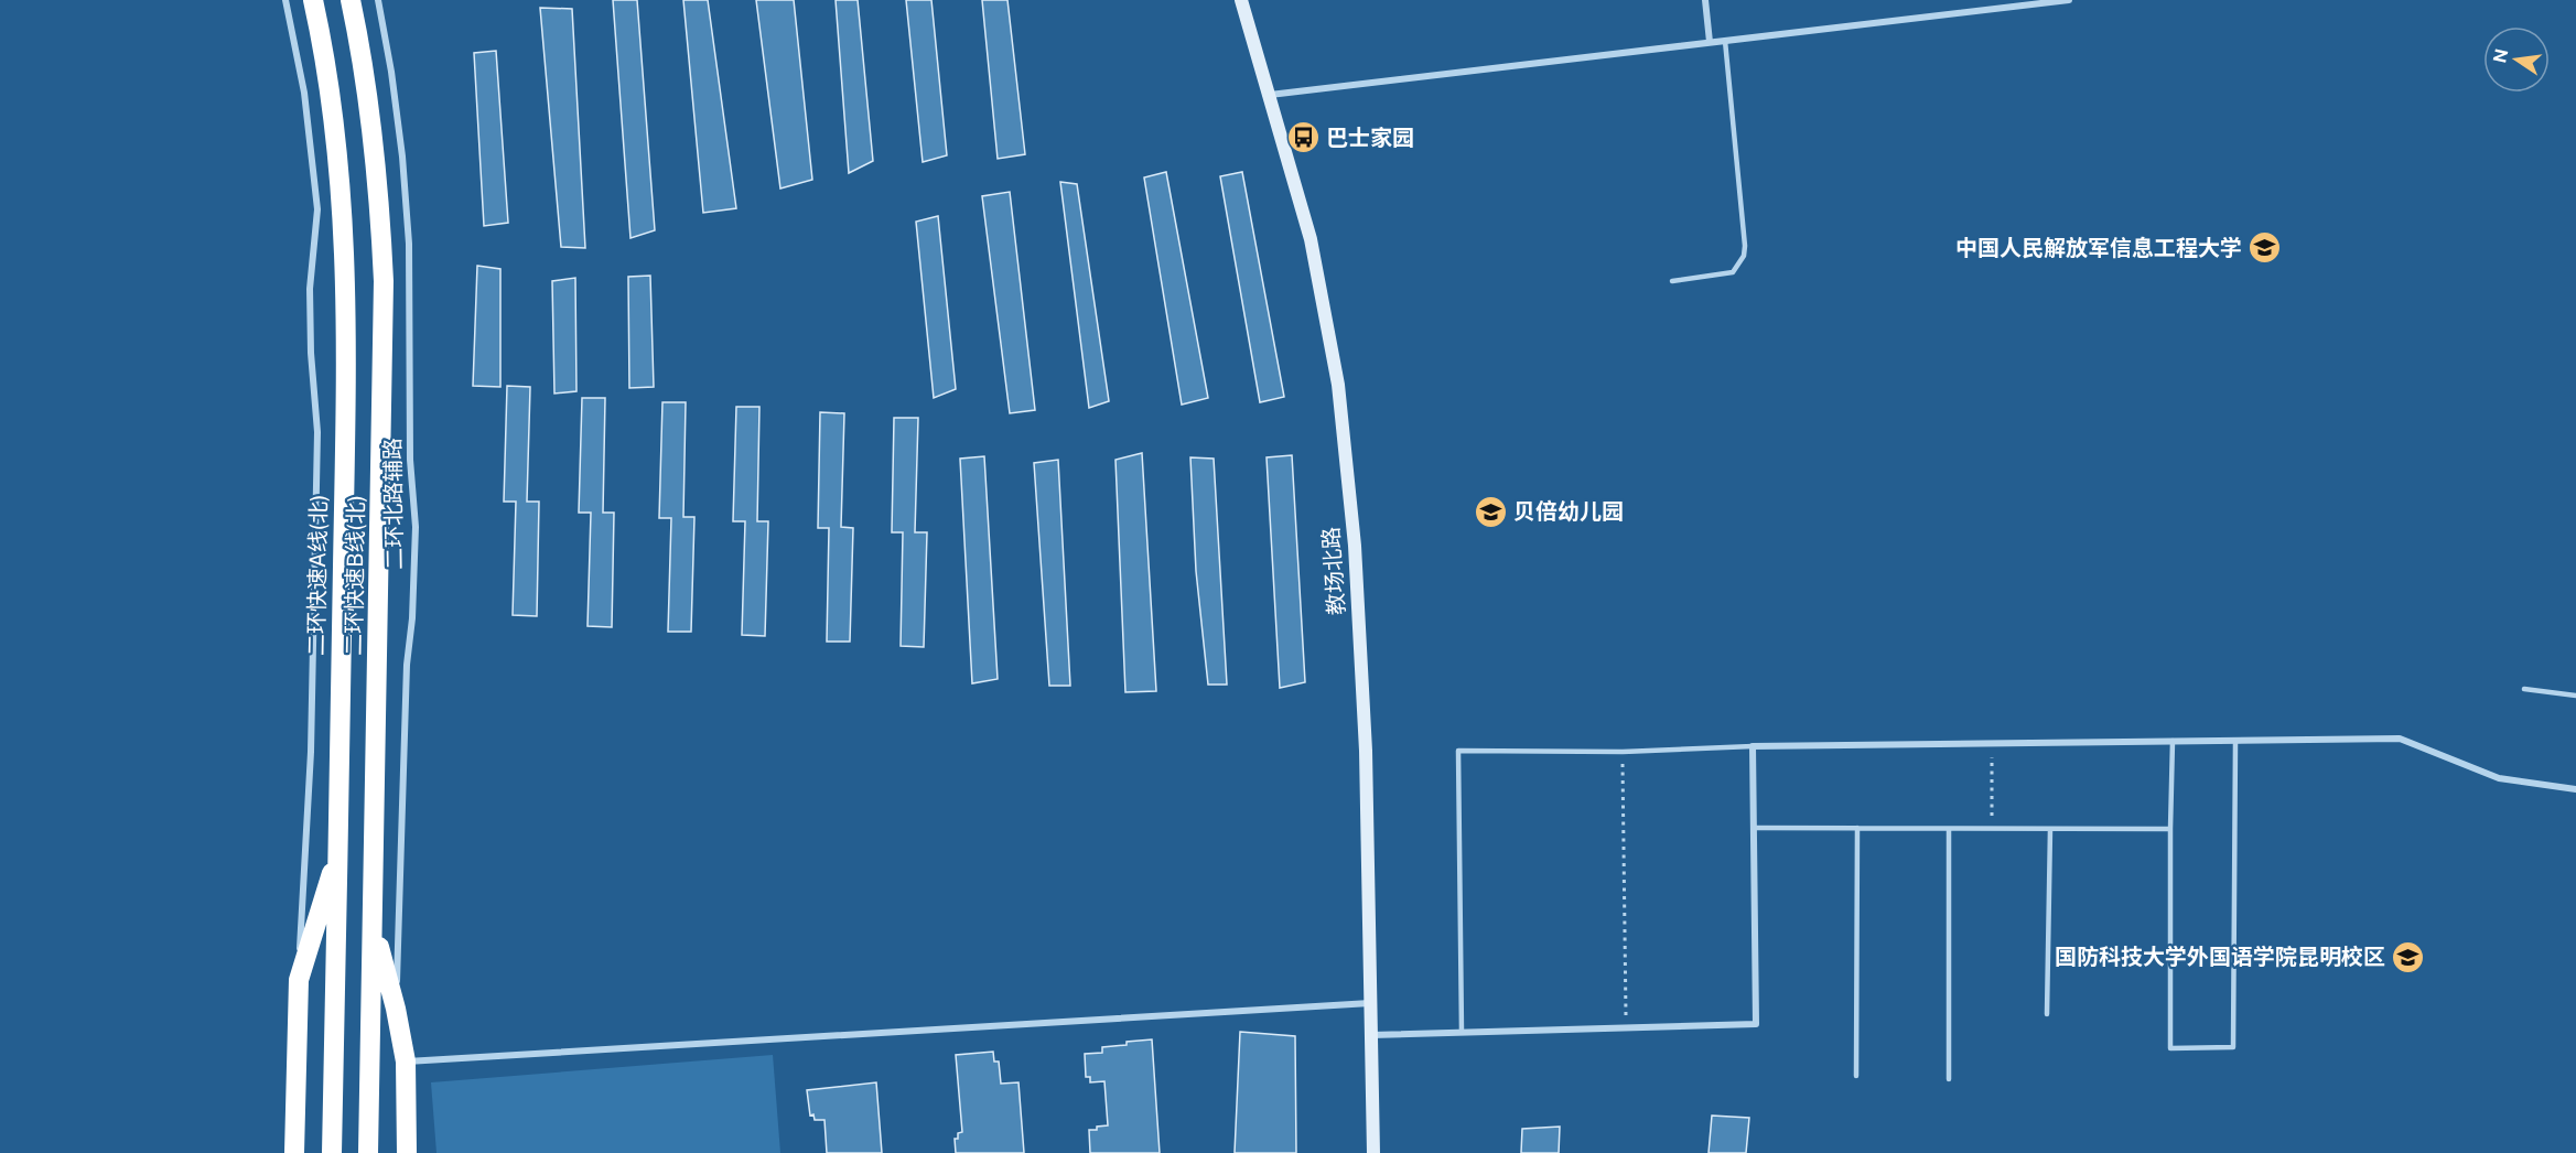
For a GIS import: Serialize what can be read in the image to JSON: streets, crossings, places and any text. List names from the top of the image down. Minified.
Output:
{"streets":{"highway":["二环快速A线(北)","二环快速B线(北)"],"street":["二环北路辅路","教场北路"]},"places":{"bus stop":["巴士家园"],"school or university":["中国人民解放军信息工程大学","贝倍幼儿园","国防科技大学外国语学院昆明校区"]},"north":"left"}
